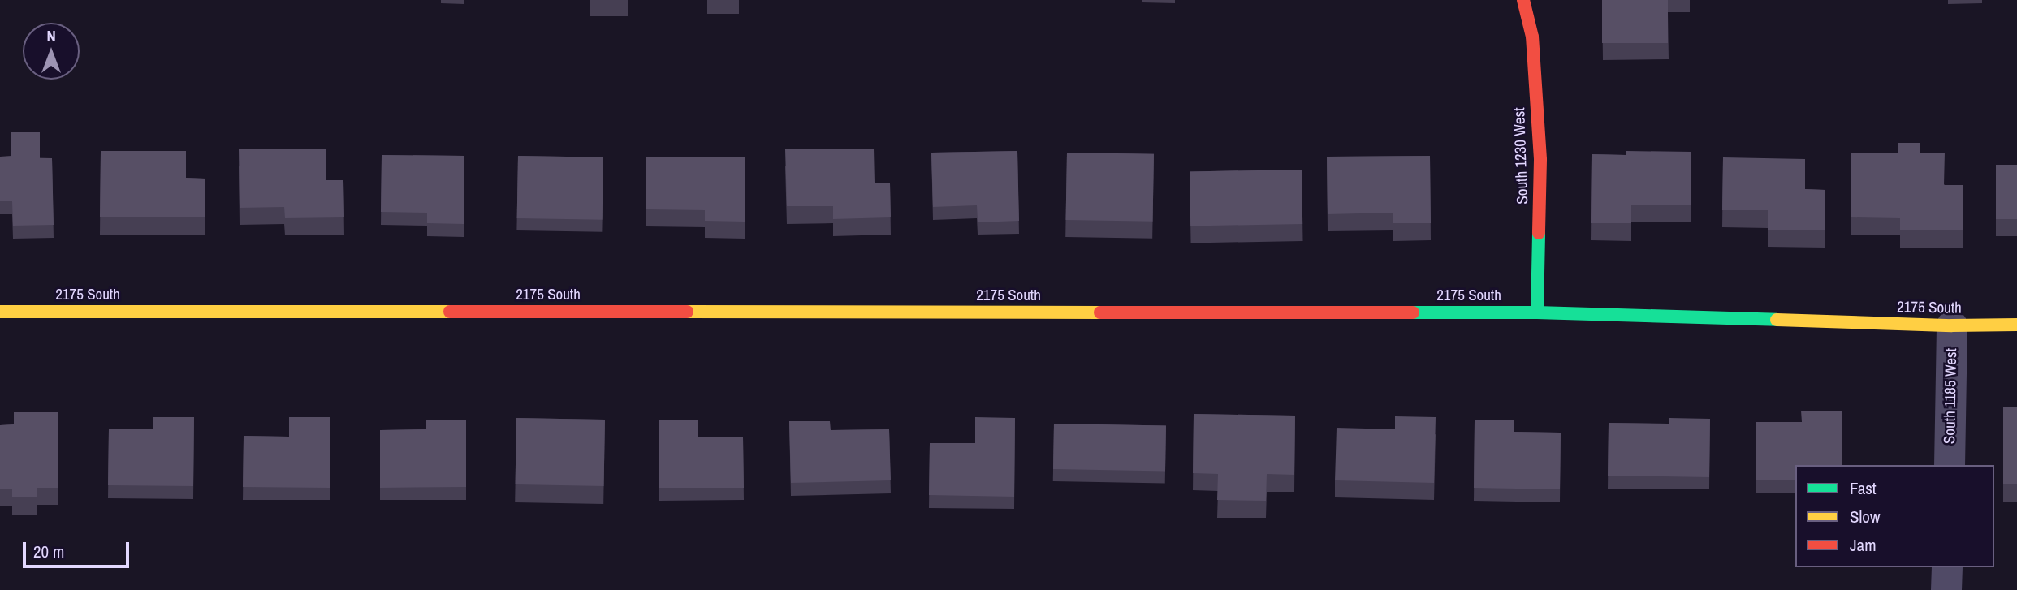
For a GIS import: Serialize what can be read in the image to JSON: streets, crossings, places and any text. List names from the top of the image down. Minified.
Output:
{"streets":{"street":["South 1230 West","2175 South","South 1185 West"]},"crossings":[["South 1230 West","2175 South"],["2175 South","South 1185 West"]],"legend":["Fast","Slow","Jam"],"scale_bar":"20 m","north":"top"}
